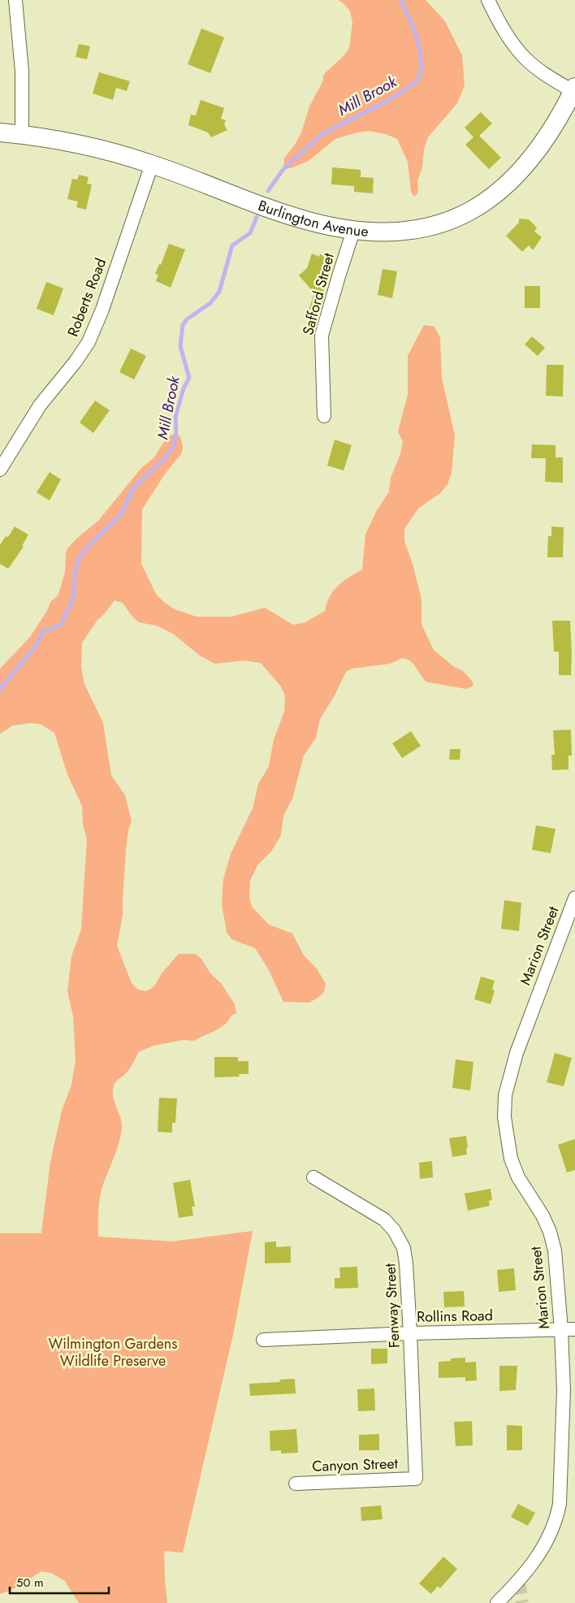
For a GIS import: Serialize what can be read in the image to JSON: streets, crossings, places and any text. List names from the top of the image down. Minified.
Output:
{"streets":{"main road":["Burlington Avenue"],"street":["Safford Street","Roberts Road","Marion Street","Fenway Street","Rollins Road","Canyon Street"]},"crossings":[["Burlington Avenue","Safford Street"],["Burlington Avenue","Roberts Road"],["Marion Street","Rollins Road"],["Fenway Street","Rollins Road"],["Fenway Street","Canyon Street"]],"water":["Mill Brook"],"parks":["Wilmington Gardens Wildlife Preserve"],"scale_bar":"50 m"}
